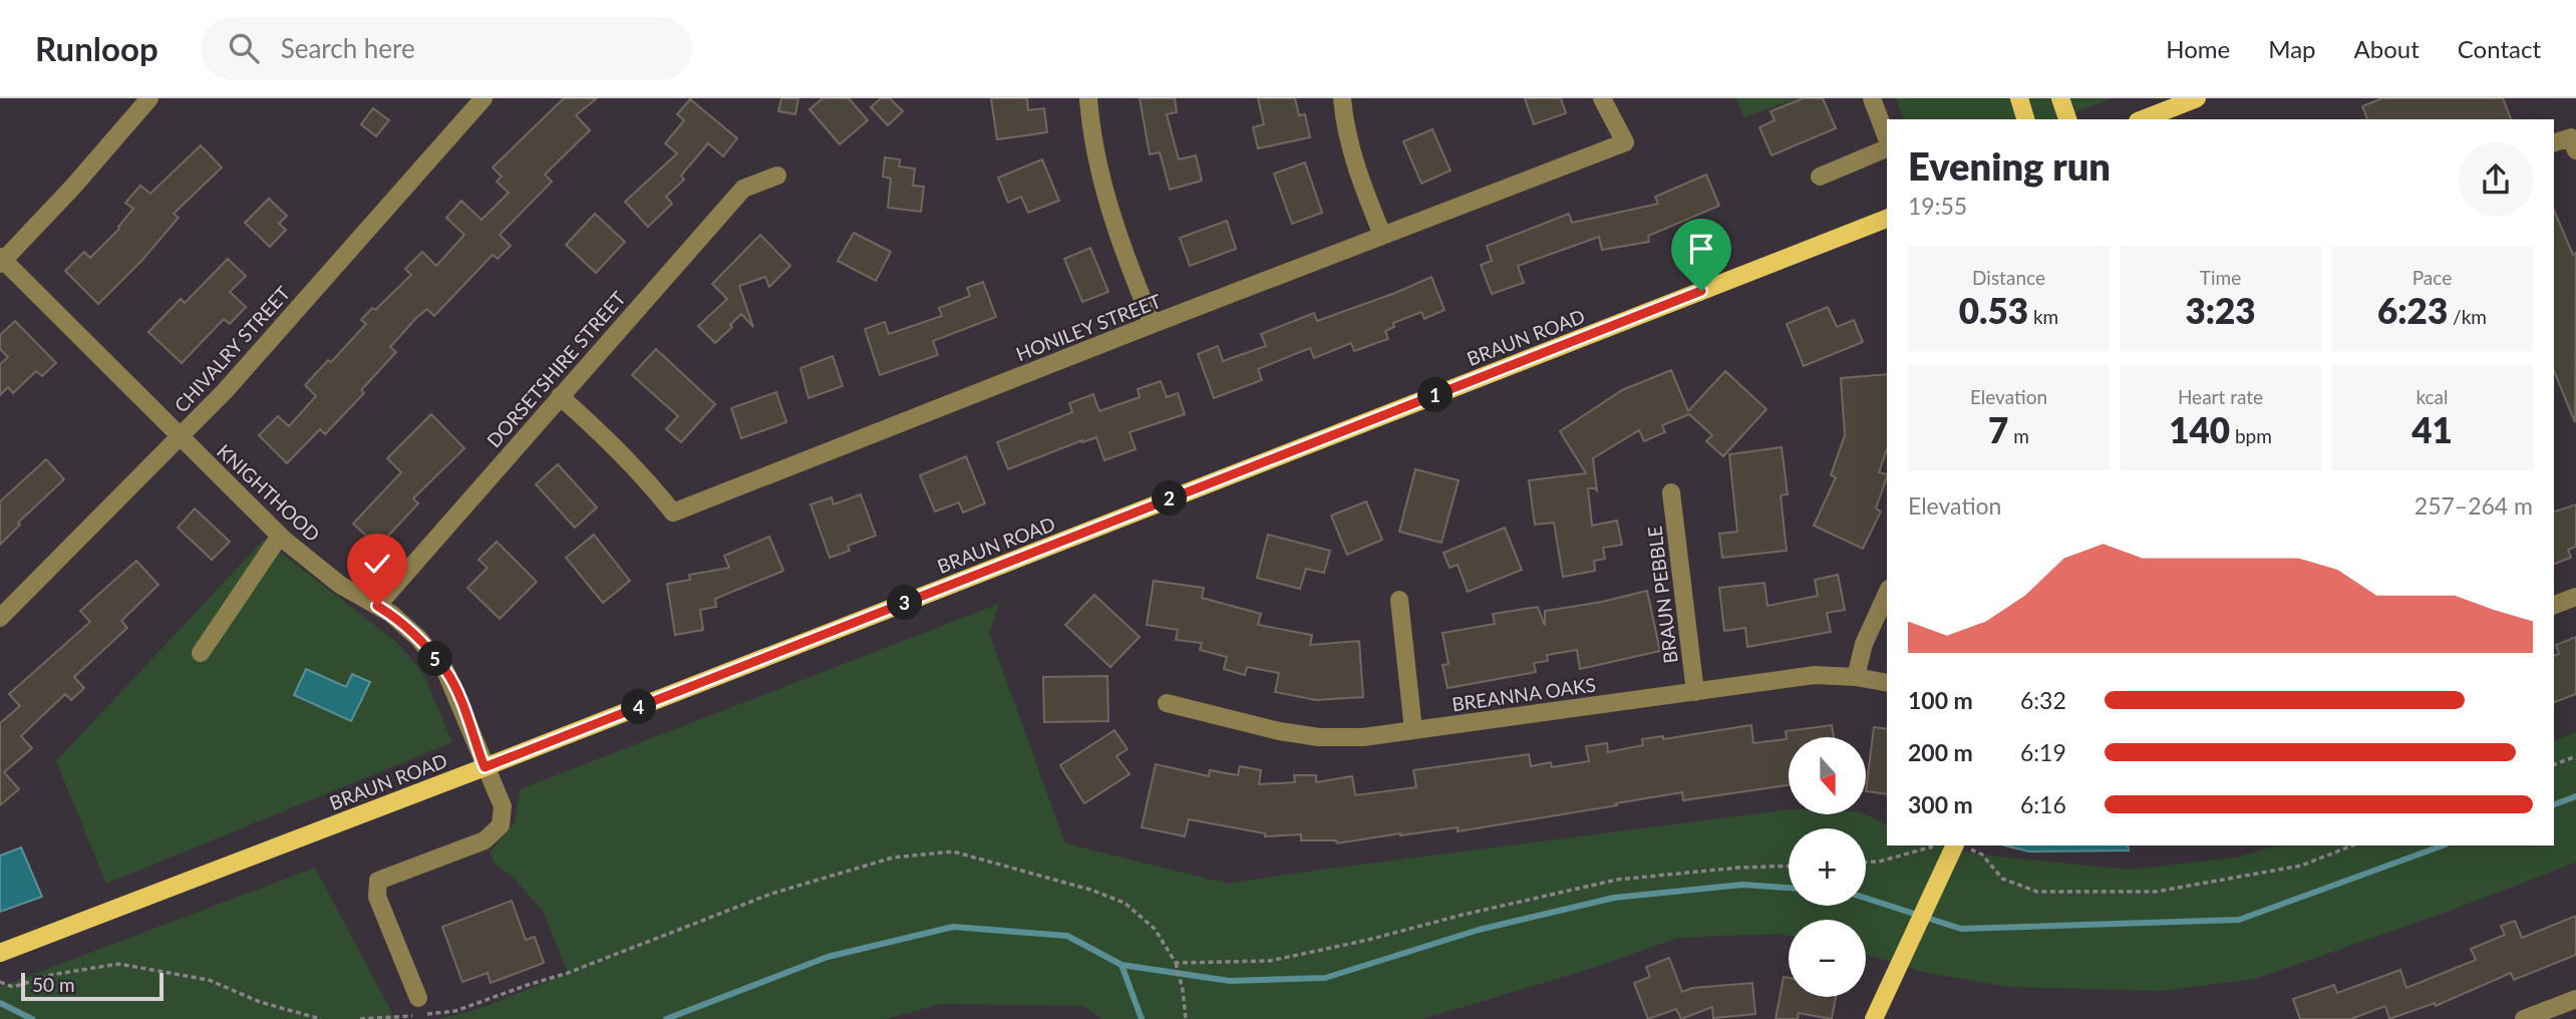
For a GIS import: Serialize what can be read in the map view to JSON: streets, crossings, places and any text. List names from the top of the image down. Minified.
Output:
{"streets":{"main road":["BRAUN ROAD"],"street":["HONILEY STREET","CHIVALRY STREET","DORSETSHIRE STREET","KNIGHTHOOD","BRAUN PEBBLE","BREANNA OAKS"]},"crossings":[["HONILEY STREET","DORSETSHIRE STREET"],["BRAUN ROAD","KNIGHTHOOD"],["CHIVALRY STREET","KNIGHTHOOD"],["DORSETSHIRE STREET","KNIGHTHOOD"],["BRAUN PEBBLE","BREANNA OAKS"]],"scale_bar":"50 m","north":"bottom","page":{"header":"Runloop","search":"Search here","nav":["Home","Map","About","Contact"],"heading":["Evening run","19:55"],"stats":[["Distance","0.53 km"],["Time","3:23"],["Pace","6:23 /km"],["Elevation","7 m"],["Heart rate","140 bpm"],["kcal","41"]],"pins":["1","2","3","5","4"],"chart":["Elevation","257–264 m"],"list":[{"name":"100 m","note":"6:32"},{"name":"200 m","note":"6:19"},{"name":"300 m","note":"6:16"}],"map_buttons":["+","−"],"scale":"50 m"}}
